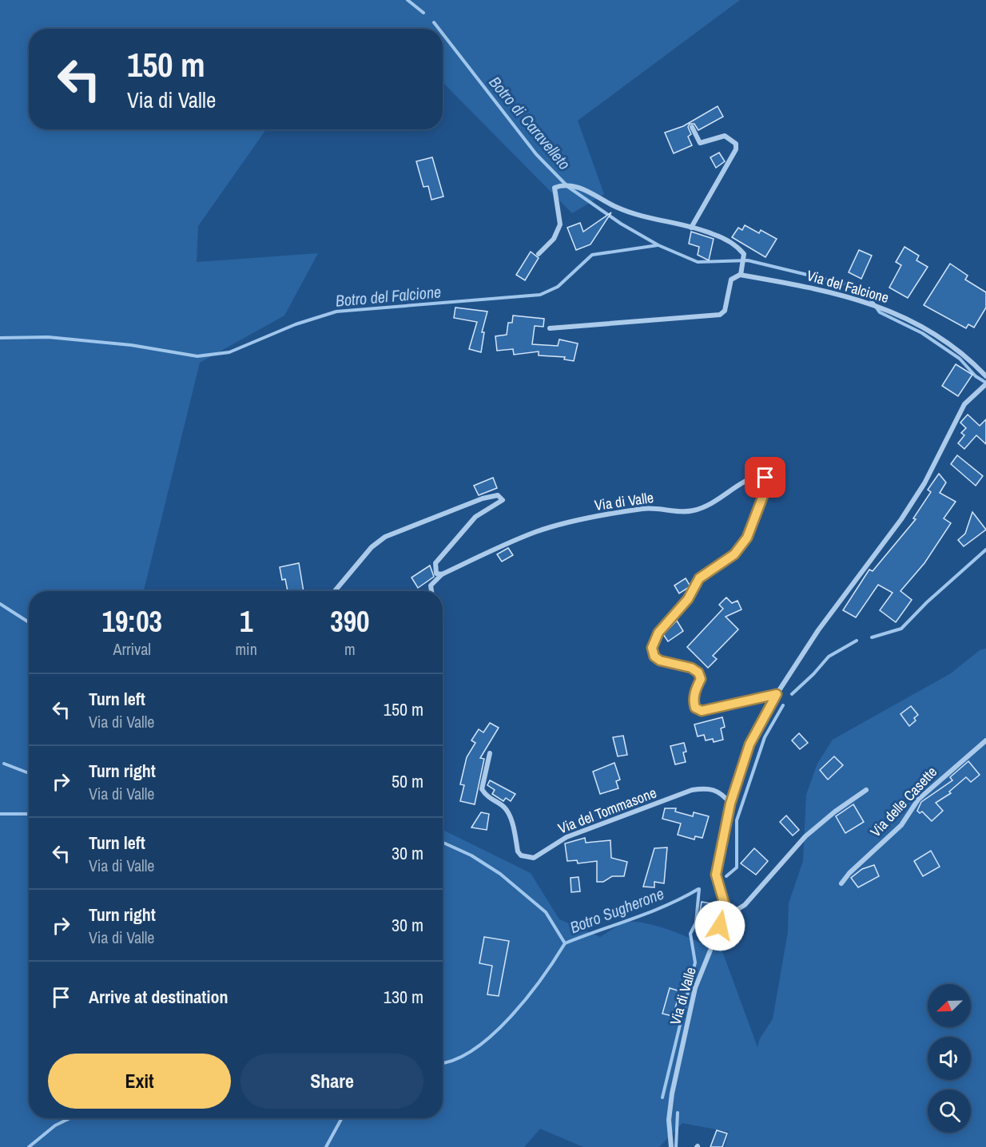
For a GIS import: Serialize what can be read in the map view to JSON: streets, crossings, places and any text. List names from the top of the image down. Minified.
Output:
{"streets":{"street":["Via del Falcione","Via di Valle","Via delle Casette","Via del Tommasone"]},"water":["Botro di Caravelleto","Botro del Falcione","Botro Sugherone"],"north":"bottom left","page":{"turn":["150 m","Via di Valle"],"eta":["19:03","Arrival","1","min","390","m"],"list":[{"name":"Turn left","note":"Via di Valle","value":"150 m"},{"name":"Turn right","note":"Via di Valle","value":"50 m"},{"name":"Turn left","note":"Via di Valle","value":"30 m"},{"name":"Turn right","note":"Via di Valle","value":"30 m"},{"name":"Arrive at destination","value":"130 m"}],"buttons":["Exit","Share"]}}
